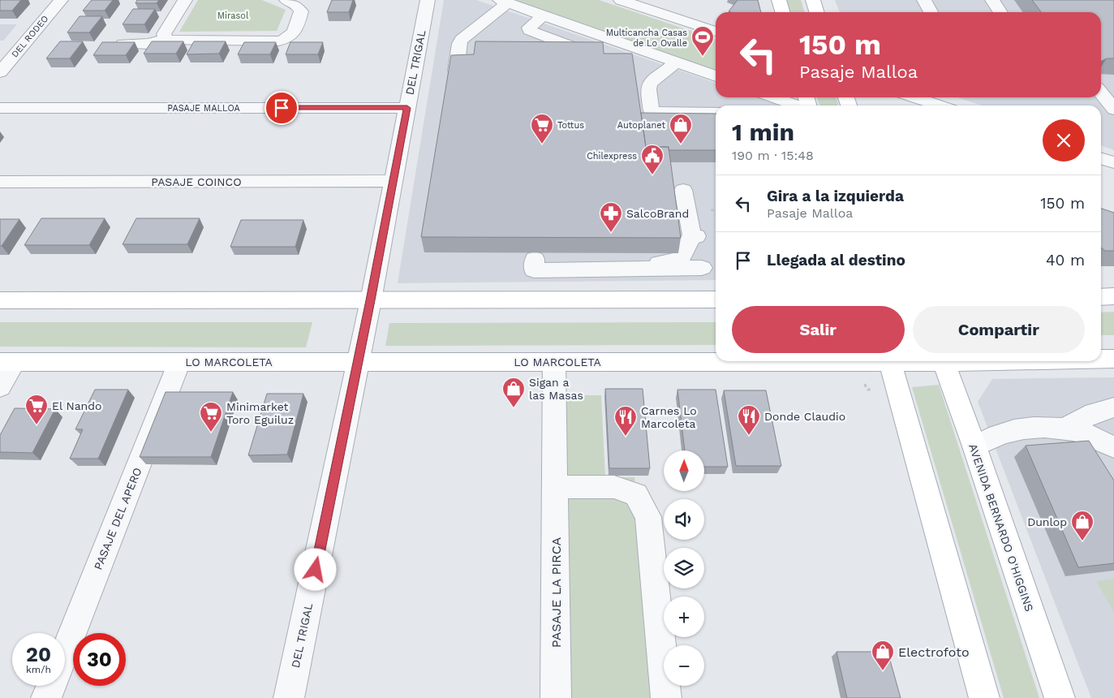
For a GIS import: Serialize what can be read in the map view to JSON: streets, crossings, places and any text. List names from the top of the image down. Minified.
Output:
{"streets":{"main road":["LO MARCOLETA","AVENIDA BERNARDO O'HIGGINS"],"street":["DEL RODEO","DEL TRIGAL","PASAJE MALLOA","PASAJE COINCO","PASAJE DEL APERO","PASAJE LA PIRCA"]},"crossings":[["DEL TRIGAL","PASAJE MALLOA"],["DEL TRIGAL","PASAJE COINCO"],["DEL TRIGAL","LO MARCOLETA"],["LO MARCOLETA","PASAJE DEL APERO"],["LO MARCOLETA","PASAJE LA PIRCA"]],"parks":["Mirasol"],"places":{"sports":["Multicancha Casas de Lo Ovalle"],"supermarket":["Tottus","El Nando","Minimarket Toro Eguiluz"],"shop":["Autoplanet","Sigan a las Masas","Dunlop","Electrofoto"],"public building":["Chilexpress"],"pharmacy":["SalcoBrand"],"restaurant":["Donde Claudio","Carnes Lo Marcoleta"]},"north":"top","page":{"turn":["150 m","Pasaje Malloa"],"heading":["1 min","190 m · 15:48"],"list":[{"name":"Gira a la izquierda","note":"Pasaje Malloa","value":"150 m"},{"name":"Llegada al destino","value":"40 m"}],"buttons":["Salir","Compartir"],"map_buttons":["+","−"],"speed":"20 km/h","limit":"30"}}
